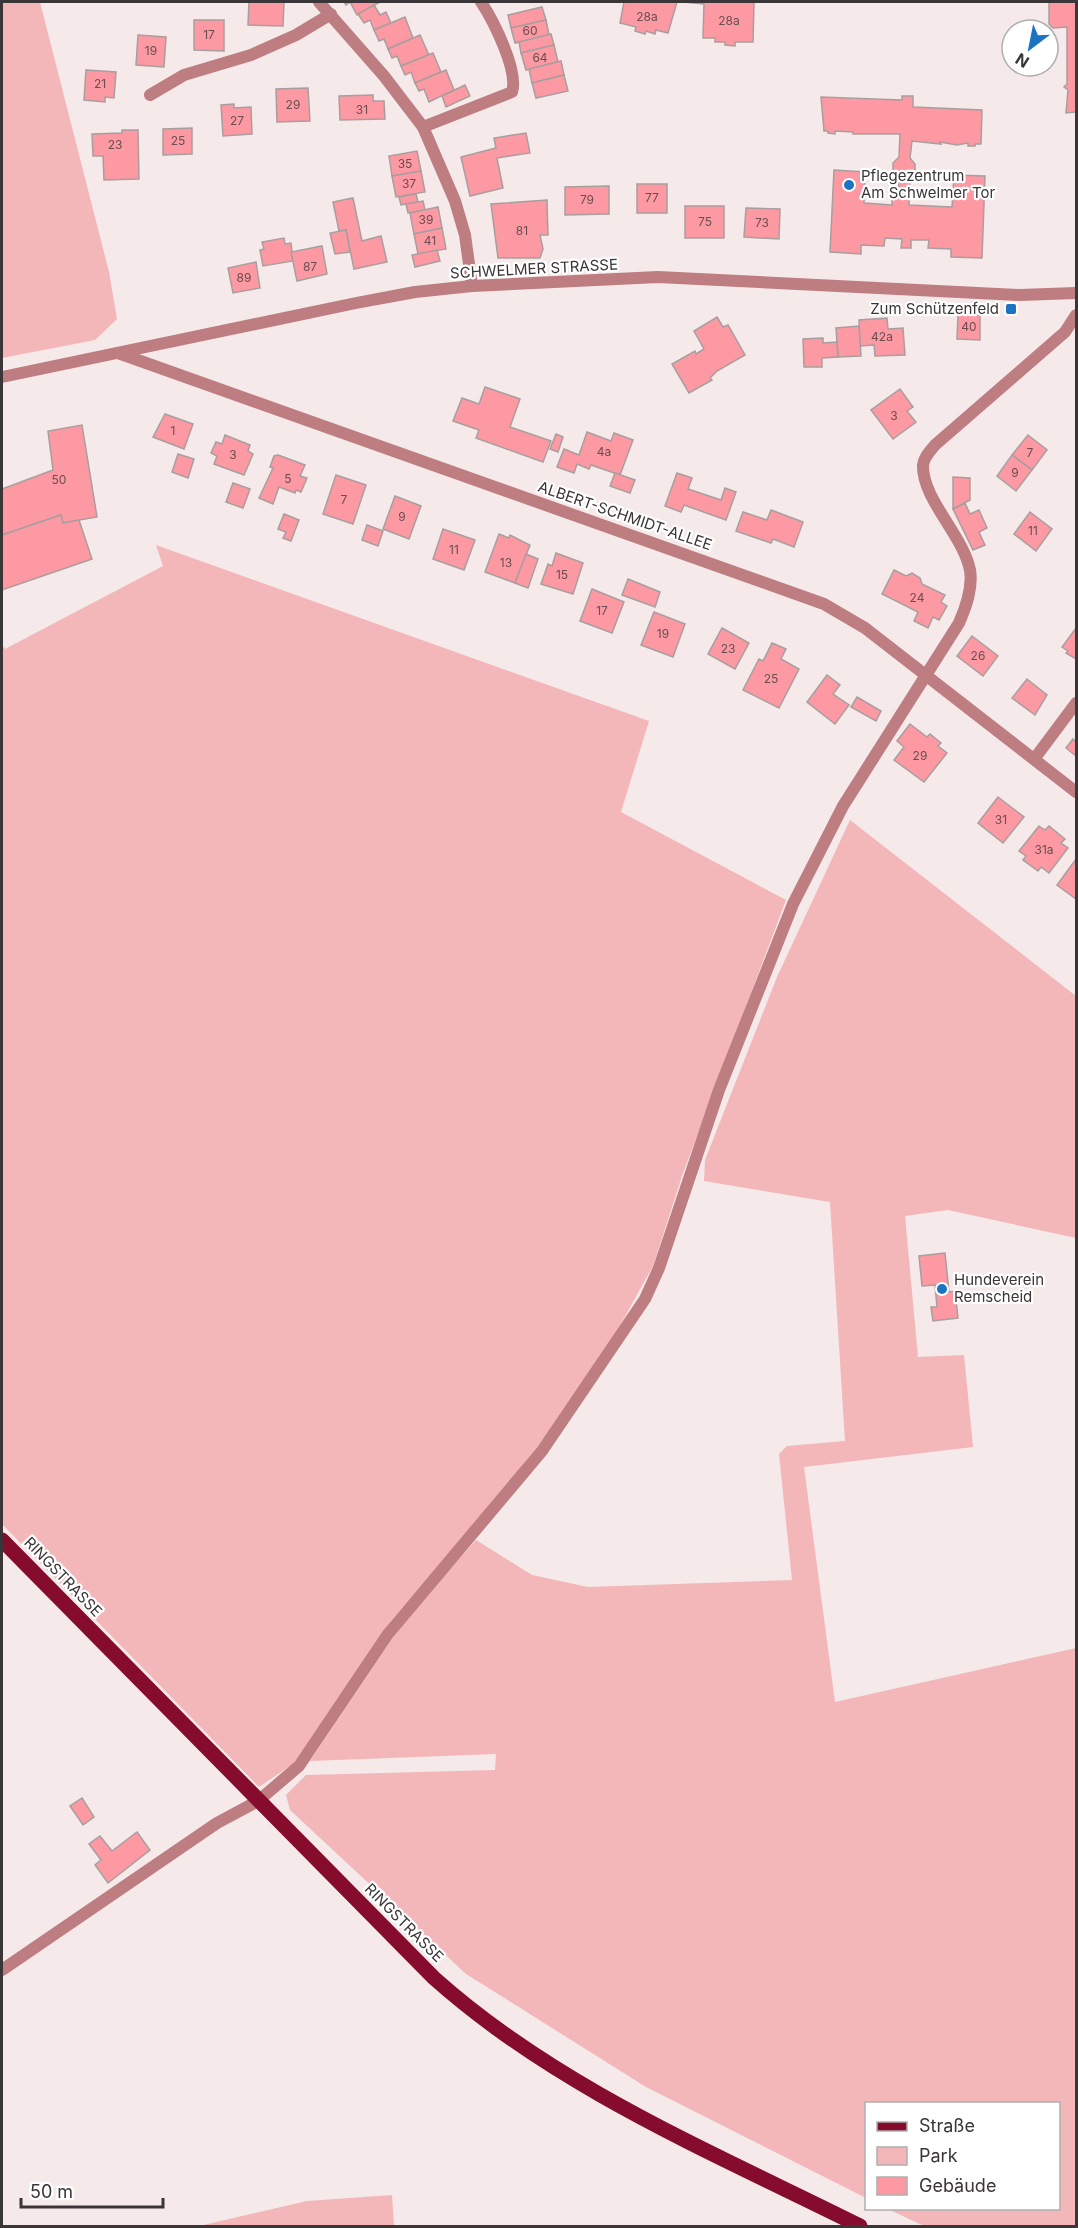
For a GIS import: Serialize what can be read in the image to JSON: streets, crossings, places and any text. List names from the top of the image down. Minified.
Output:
{"streets":{"main road":["RINGSTRASSE"],"street":["SCHWELMER STRASSE","ALBERT-SCHMIDT-ALLEE"]},"crossings":[["SCHWELMER STRASSE","ALBERT-SCHMIDT-ALLEE"]],"places":{"other":["Pflegezentrum Am Schwelmer Tor","Hundeverein Remscheid"],"transit":["Zum Schützenfeld"]},"house_numbers":["28a","28a","60","17","19","64","21","29","31","27","25","23","35","37","77","79","39","75","73","81","41","87","89","40","42a","3","1","4a","7","3","9","5","50","7","9","11","11","13","15","24","17","19","23","26","25","29","31","31a"],"legend":["Straße","Park","Gebäude"],"scale_bar":"50 m","north":"bottom left"}
